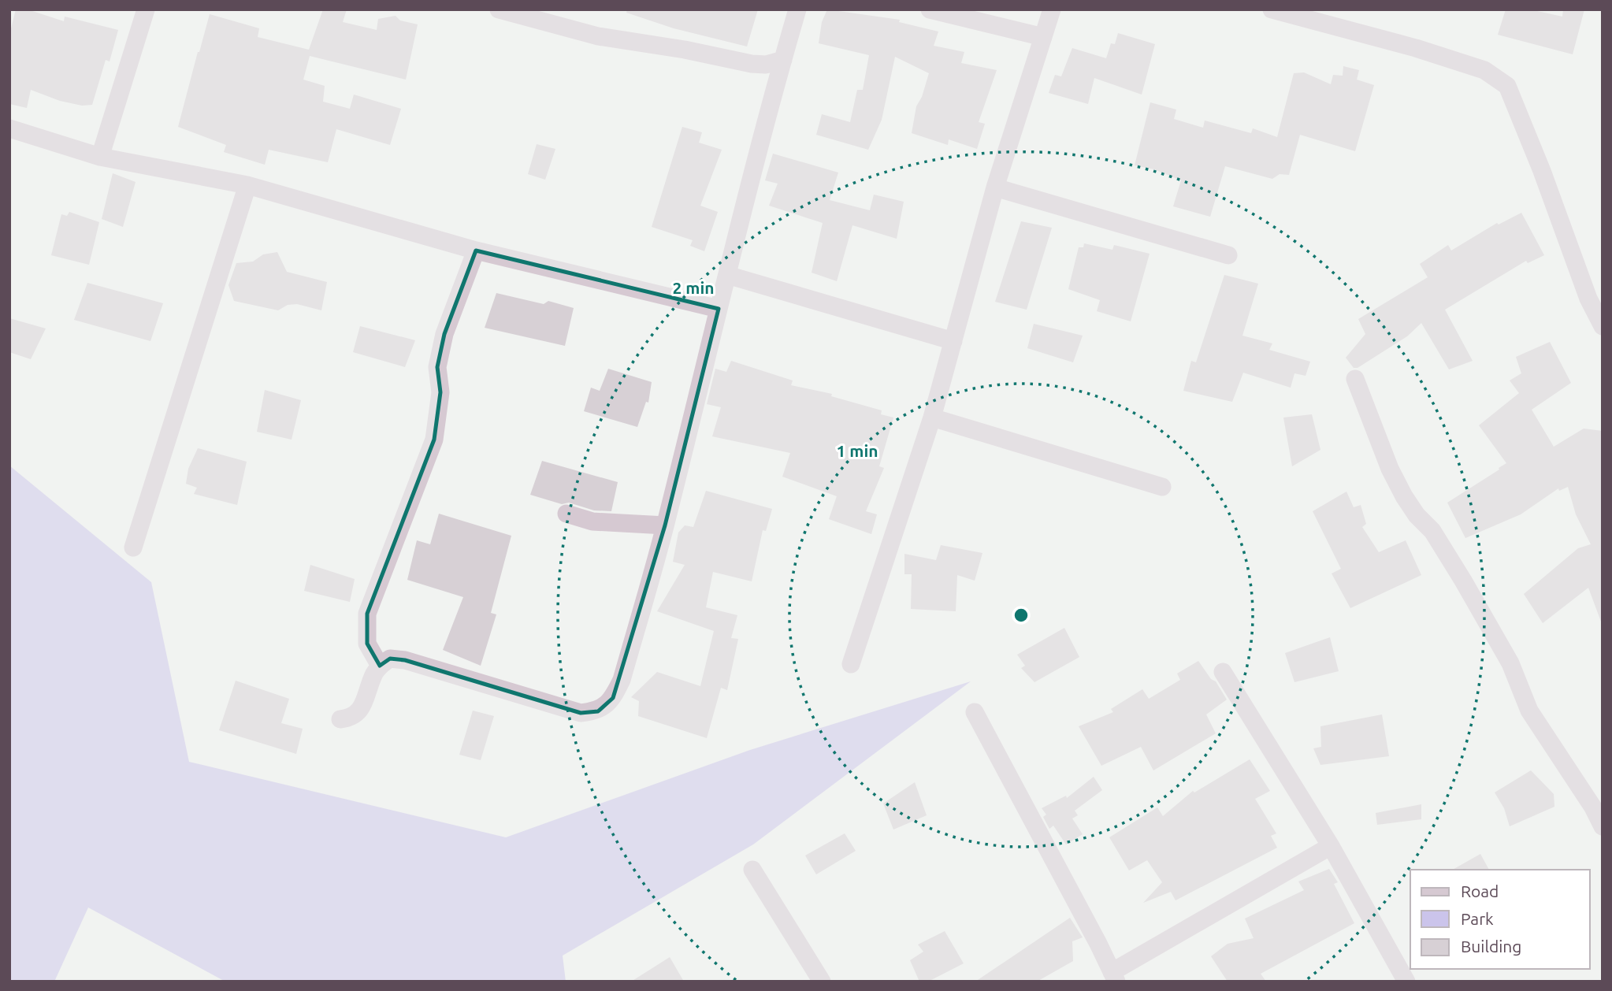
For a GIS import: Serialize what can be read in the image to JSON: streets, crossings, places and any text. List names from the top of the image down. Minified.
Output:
{"legend":["Road","Park","Building"],"rings":["2 min","1 min"]}
